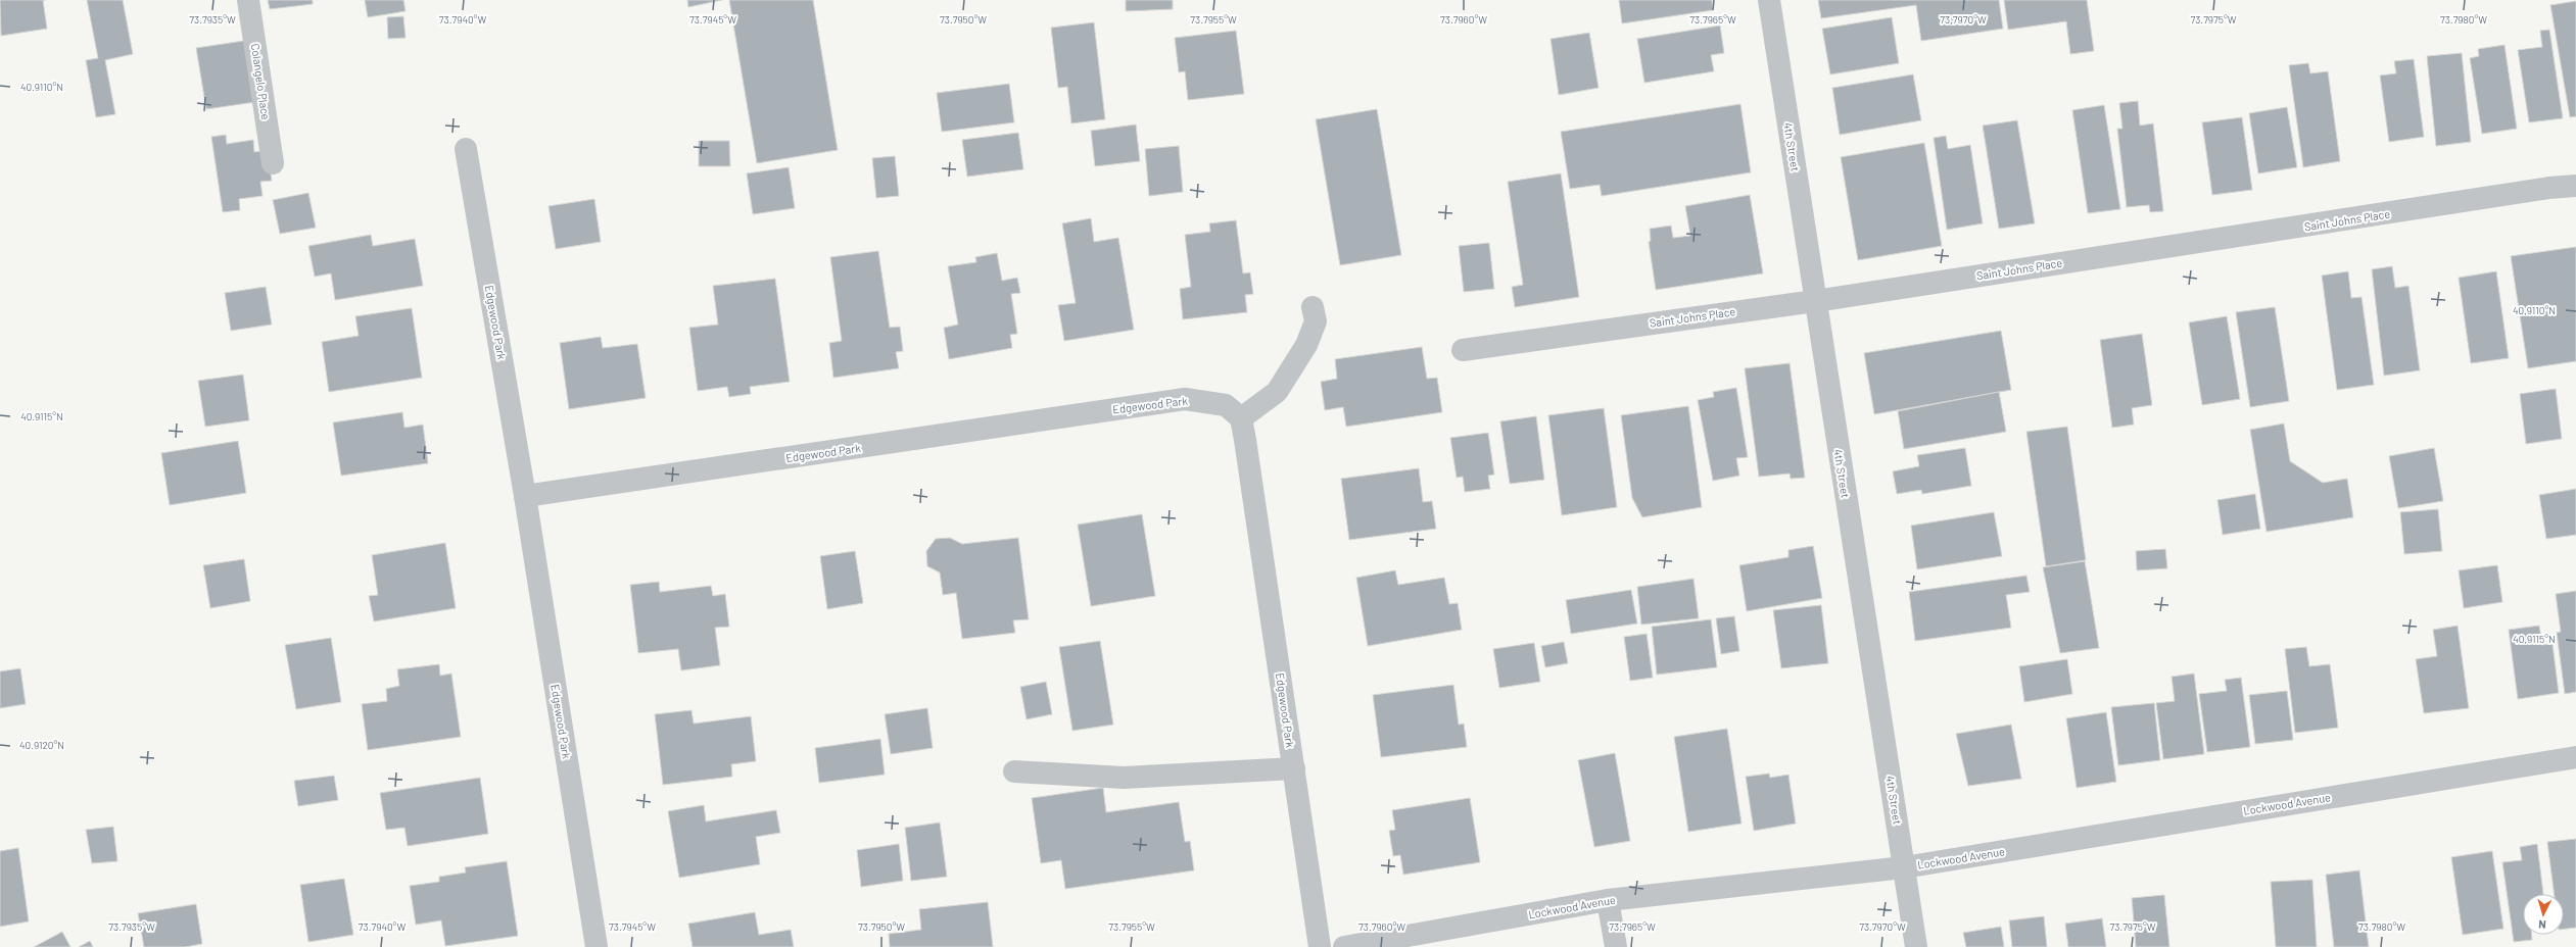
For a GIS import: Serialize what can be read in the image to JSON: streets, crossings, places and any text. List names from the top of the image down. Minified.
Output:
{"streets":{"street":["Colangelo Place","4th Street","Saint Johns Place","Edgewood Park","Lockwood Avenue"]},"crossings":[["4th Street","Saint Johns Place"],["4th Street","Lockwood Avenue"]],"north":"bottom","coordinates":["73.7950°W","73.7935°W","73.7940°W","73.7945°W","73.7955°W","73.7960°W","73.7965°W","73.7970°W","73.7975°W","73.7980°W","40.9110°N","40.9115°N","40.9120°N"]}
